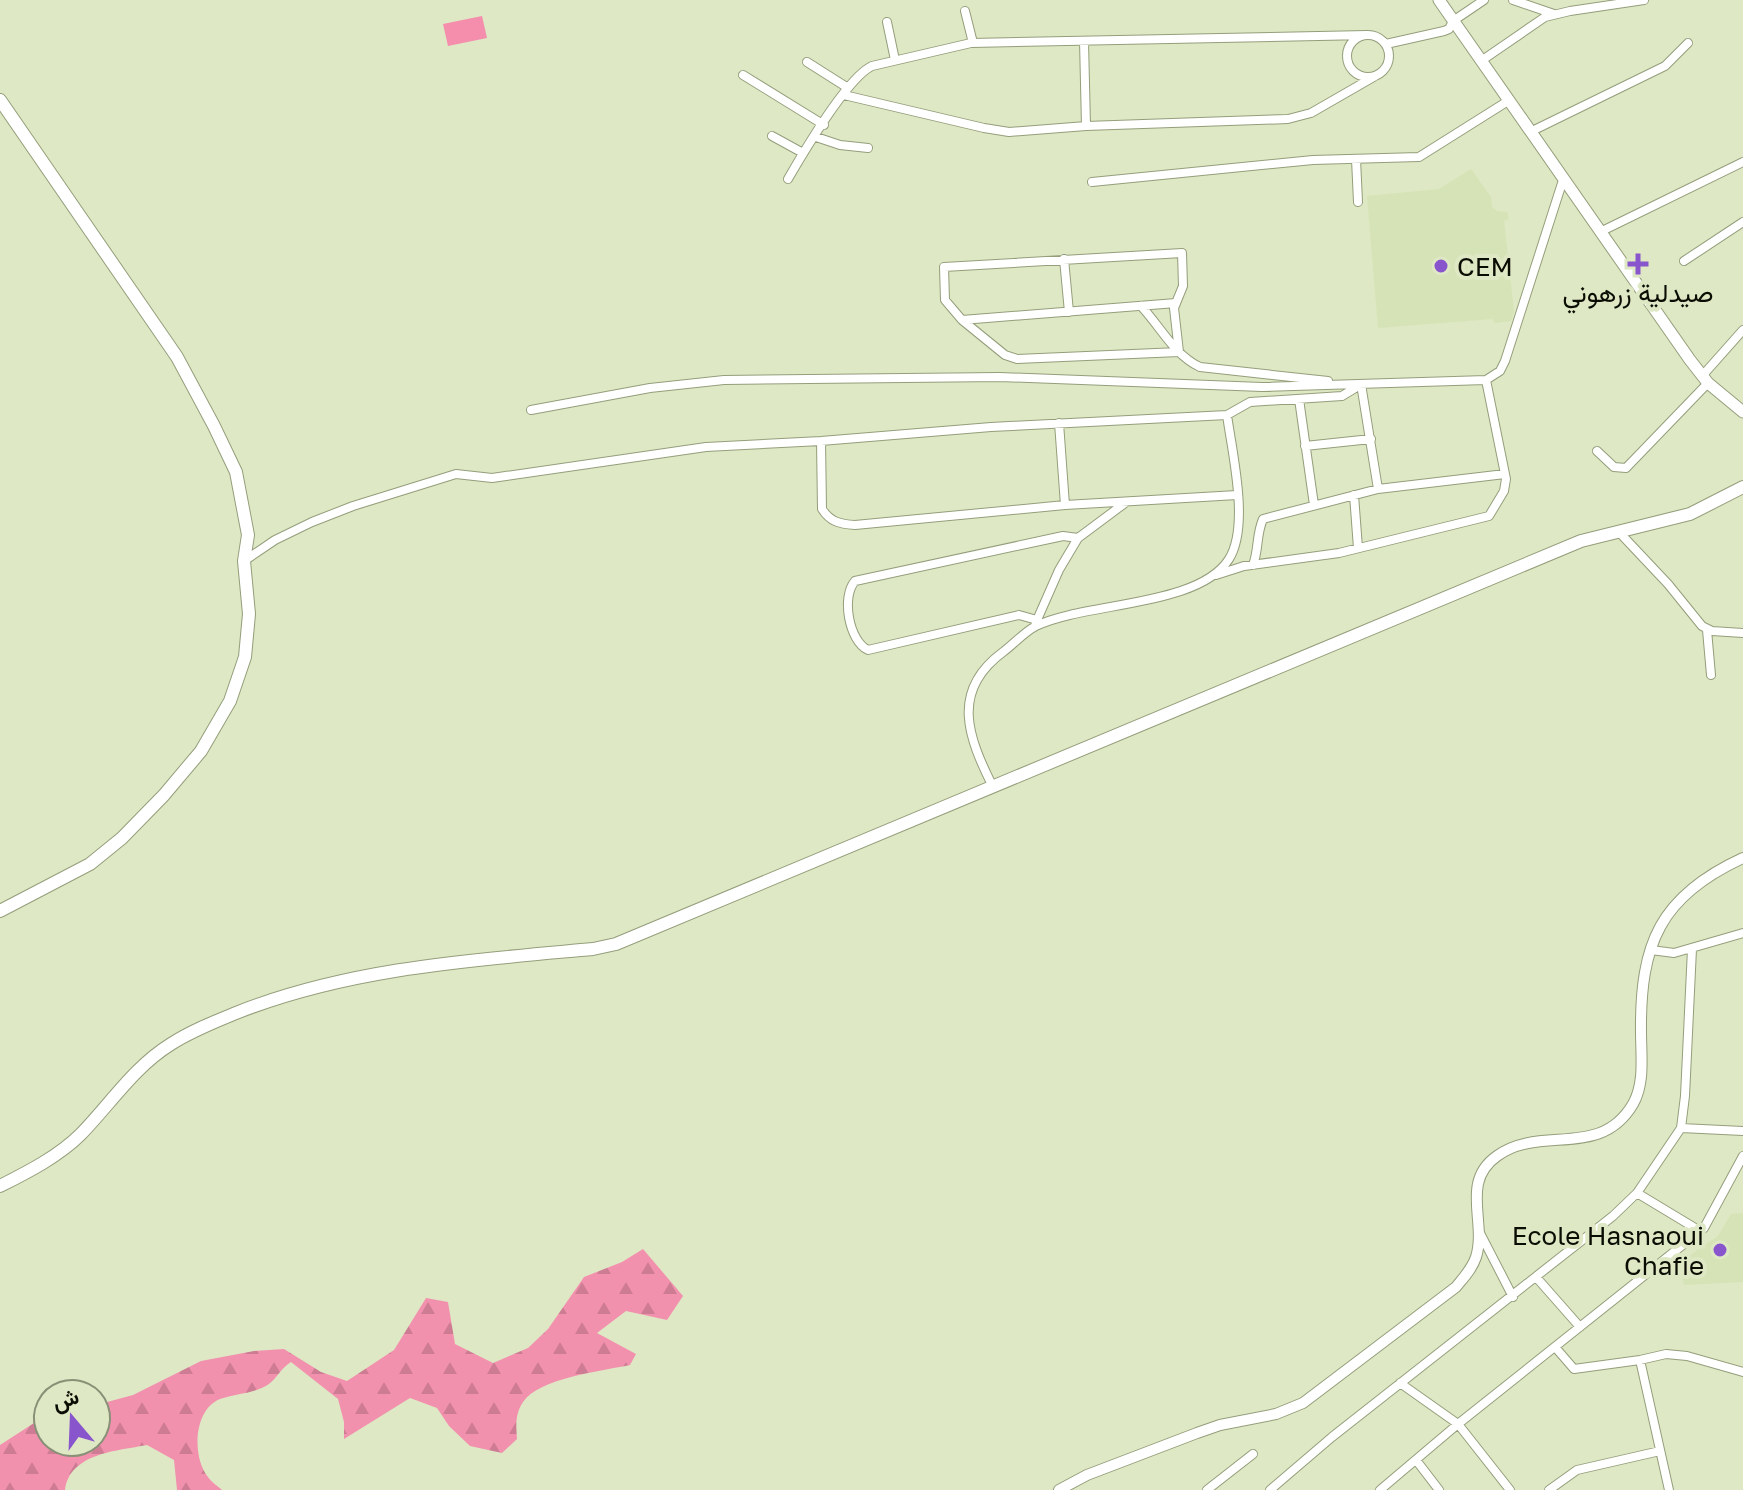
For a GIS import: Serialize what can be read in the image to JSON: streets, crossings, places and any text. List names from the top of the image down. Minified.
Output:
{"places":{"health":["صيدلية زرهوني"],"other":["CEM","Ecole Hasnaoui Chafie"]},"north":"top"}
